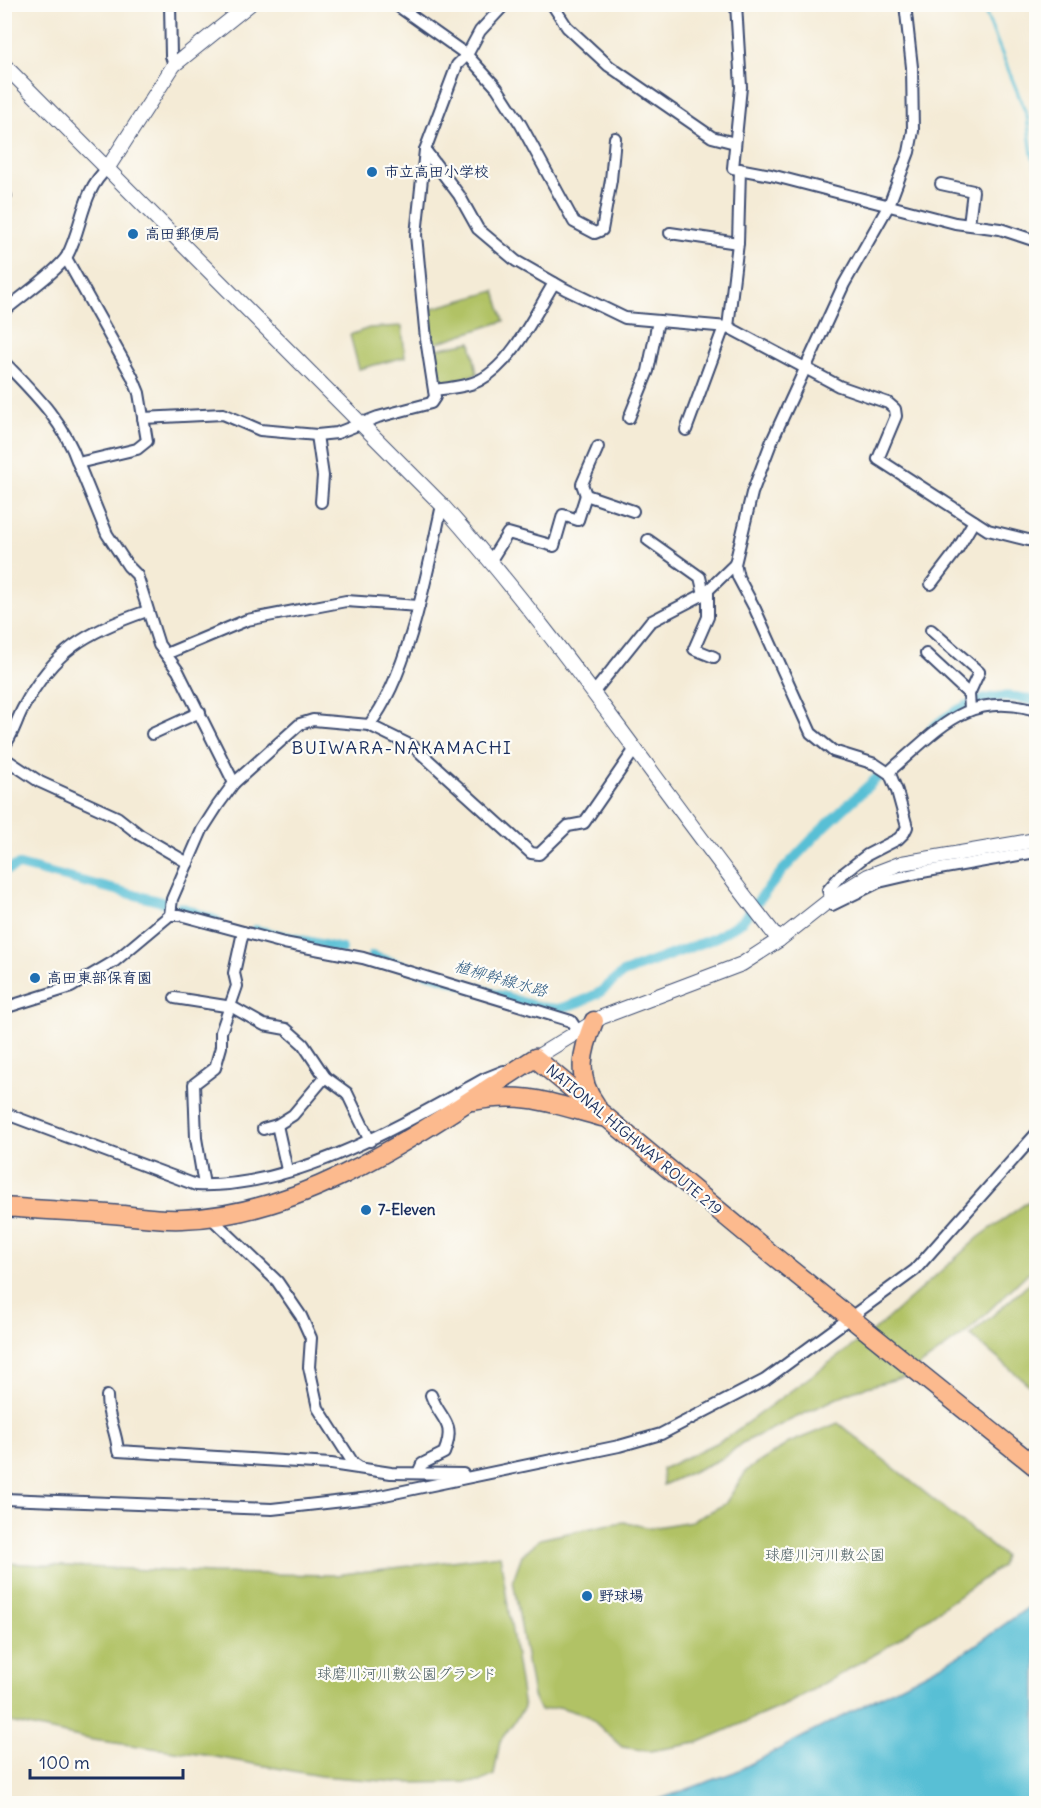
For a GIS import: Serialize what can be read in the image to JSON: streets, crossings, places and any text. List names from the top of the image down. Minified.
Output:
{"streets":{"highway":["NATIONAL HIGHWAY ROUTE 219"]},"districts":["BUIWARA-NAKAMACHI"],"water":["植柳幹線水路"],"parks":["球磨川河川敷公園","球磨川河川敷公園グランド"],"places":["市立高田小学校","高田郵便局","高田東部保育園","7-Eleven","野球場"],"scale_bar":"100 m"}
